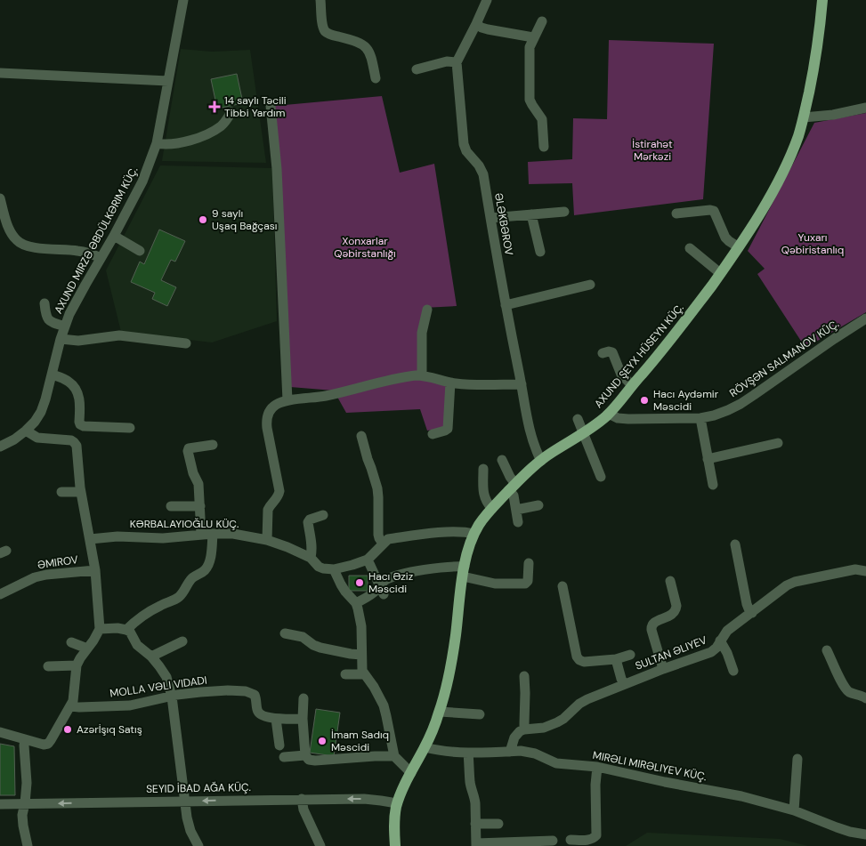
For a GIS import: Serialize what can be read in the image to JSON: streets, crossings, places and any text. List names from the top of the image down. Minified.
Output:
{"streets":{"main road":["AXUND ŞEYX HÜSEYN KÜÇ."],"street":["ƏLƏKBƏROV","AXUND MIRZƏ ƏBDÜLKƏRIM KÜÇ.","RÖVŞƏN SALMANOV KÜÇ.","ƏMIROV","SULTAN ƏLIYEV","MOLLA VƏLI VIDADI","MIRƏLI MIRƏLIYEV KÜÇ.","SEYID İBAD AĞA KÜÇ."]},"crossings":[["ƏLƏKBƏROV","AXUND ŞEYX HÜSEYN KÜÇ."],["AXUND ŞEYX HÜSEYN KÜÇ.","RÖVŞƏN SALMANOV KÜÇ."],["AXUND ŞEYX HÜSEYN KÜÇ.","MIRƏLI MIRƏLIYEV KÜÇ."],["AXUND ŞEYX HÜSEYN KÜÇ.","SEYID İBAD AĞA KÜÇ."]],"parks":["İstirahət Mərkəzi","Yuxarı Qəbiristanlıq","Xonxarlar Qəbirstanlığı"],"places":{"health":["14 saylı Təcili Tibbi Yardım"],"other":["9 saylı Uşaq Bağçası","Hacı Aydəmir Məscidi","Hacı Əziz Məscidi","Azərİşıq Satış","İmam Sadıq Məscidi"]}}
